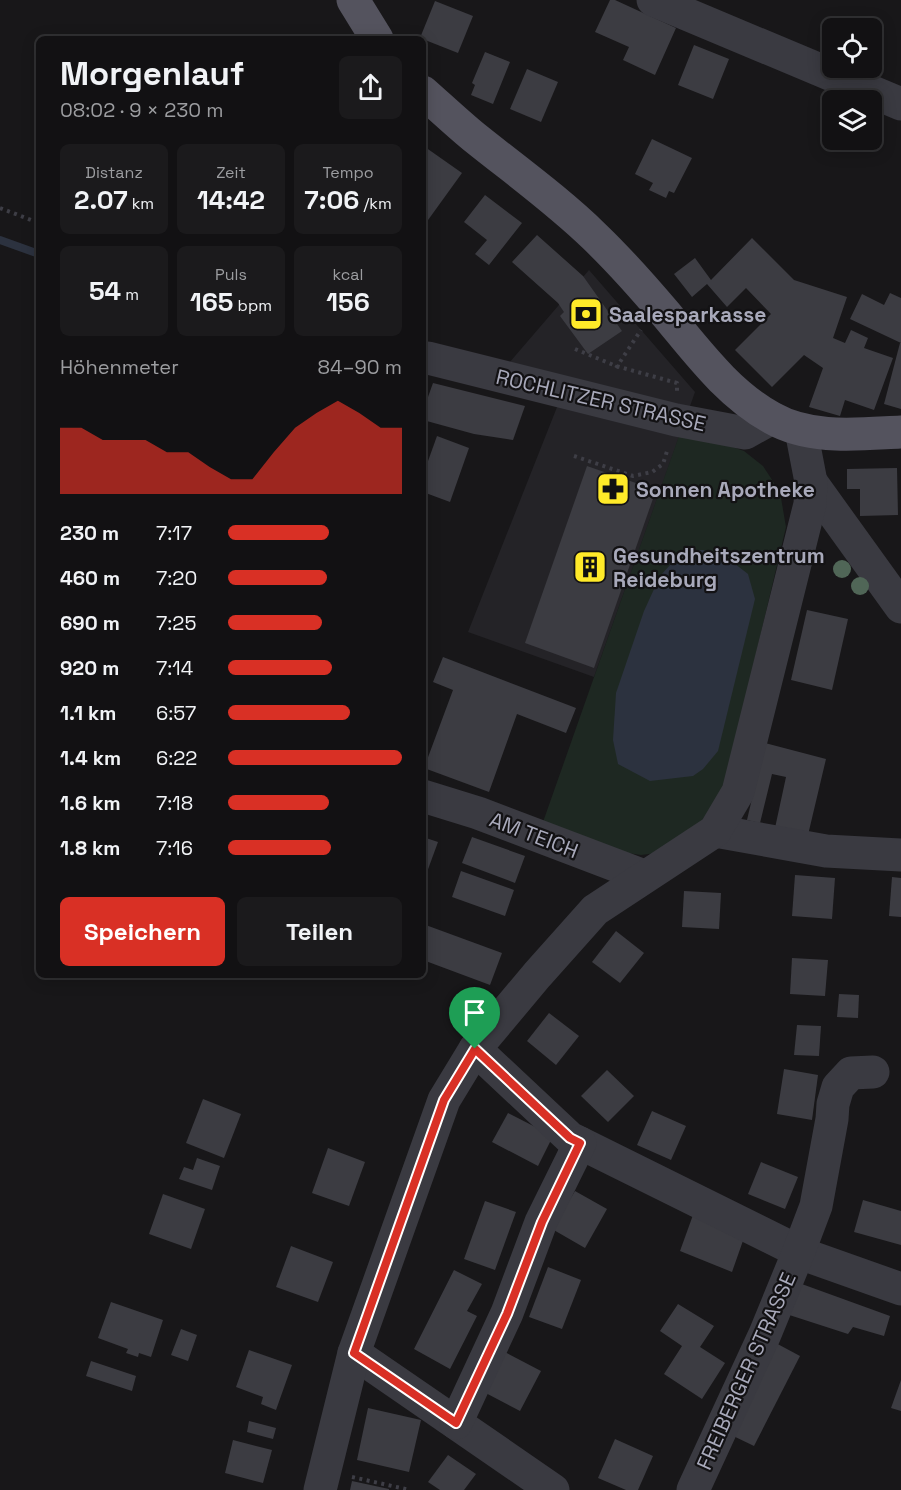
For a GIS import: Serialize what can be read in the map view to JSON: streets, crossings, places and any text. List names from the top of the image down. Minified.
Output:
{"streets":{"street":["ROCHLITZER STRASSE","AM TEICH","FREIBERGER STRASSE"]},"places":{"bank":["Saalesparkasse"],"pharmacy":["Sonnen Apotheke"],"building":["Gesundheitszentrum Reideburg"]},"page":{"heading":["Morgenlauf","08:02 · 9 × 230 m"],"stats":[["Distanz","2.07 km"],["Zeit","14:42"],["Tempo","7:06 /km"],["54 m"],["Puls","165 bpm"],["kcal","156"]],"chart":["Höhenmeter","84–90 m"],"list":[{"name":"230 m","note":"7:17"},{"name":"460 m","note":"7:20"},{"name":"690 m","note":"7:25"},{"name":"920 m","note":"7:14"},{"name":"1.1 km","note":"6:57"},{"name":"1.4 km","note":"6:22"},{"name":"1.6 km","note":"7:18"},{"name":"1.8 km","note":"7:16"}],"buttons":["Speichern","Teilen"]}}
